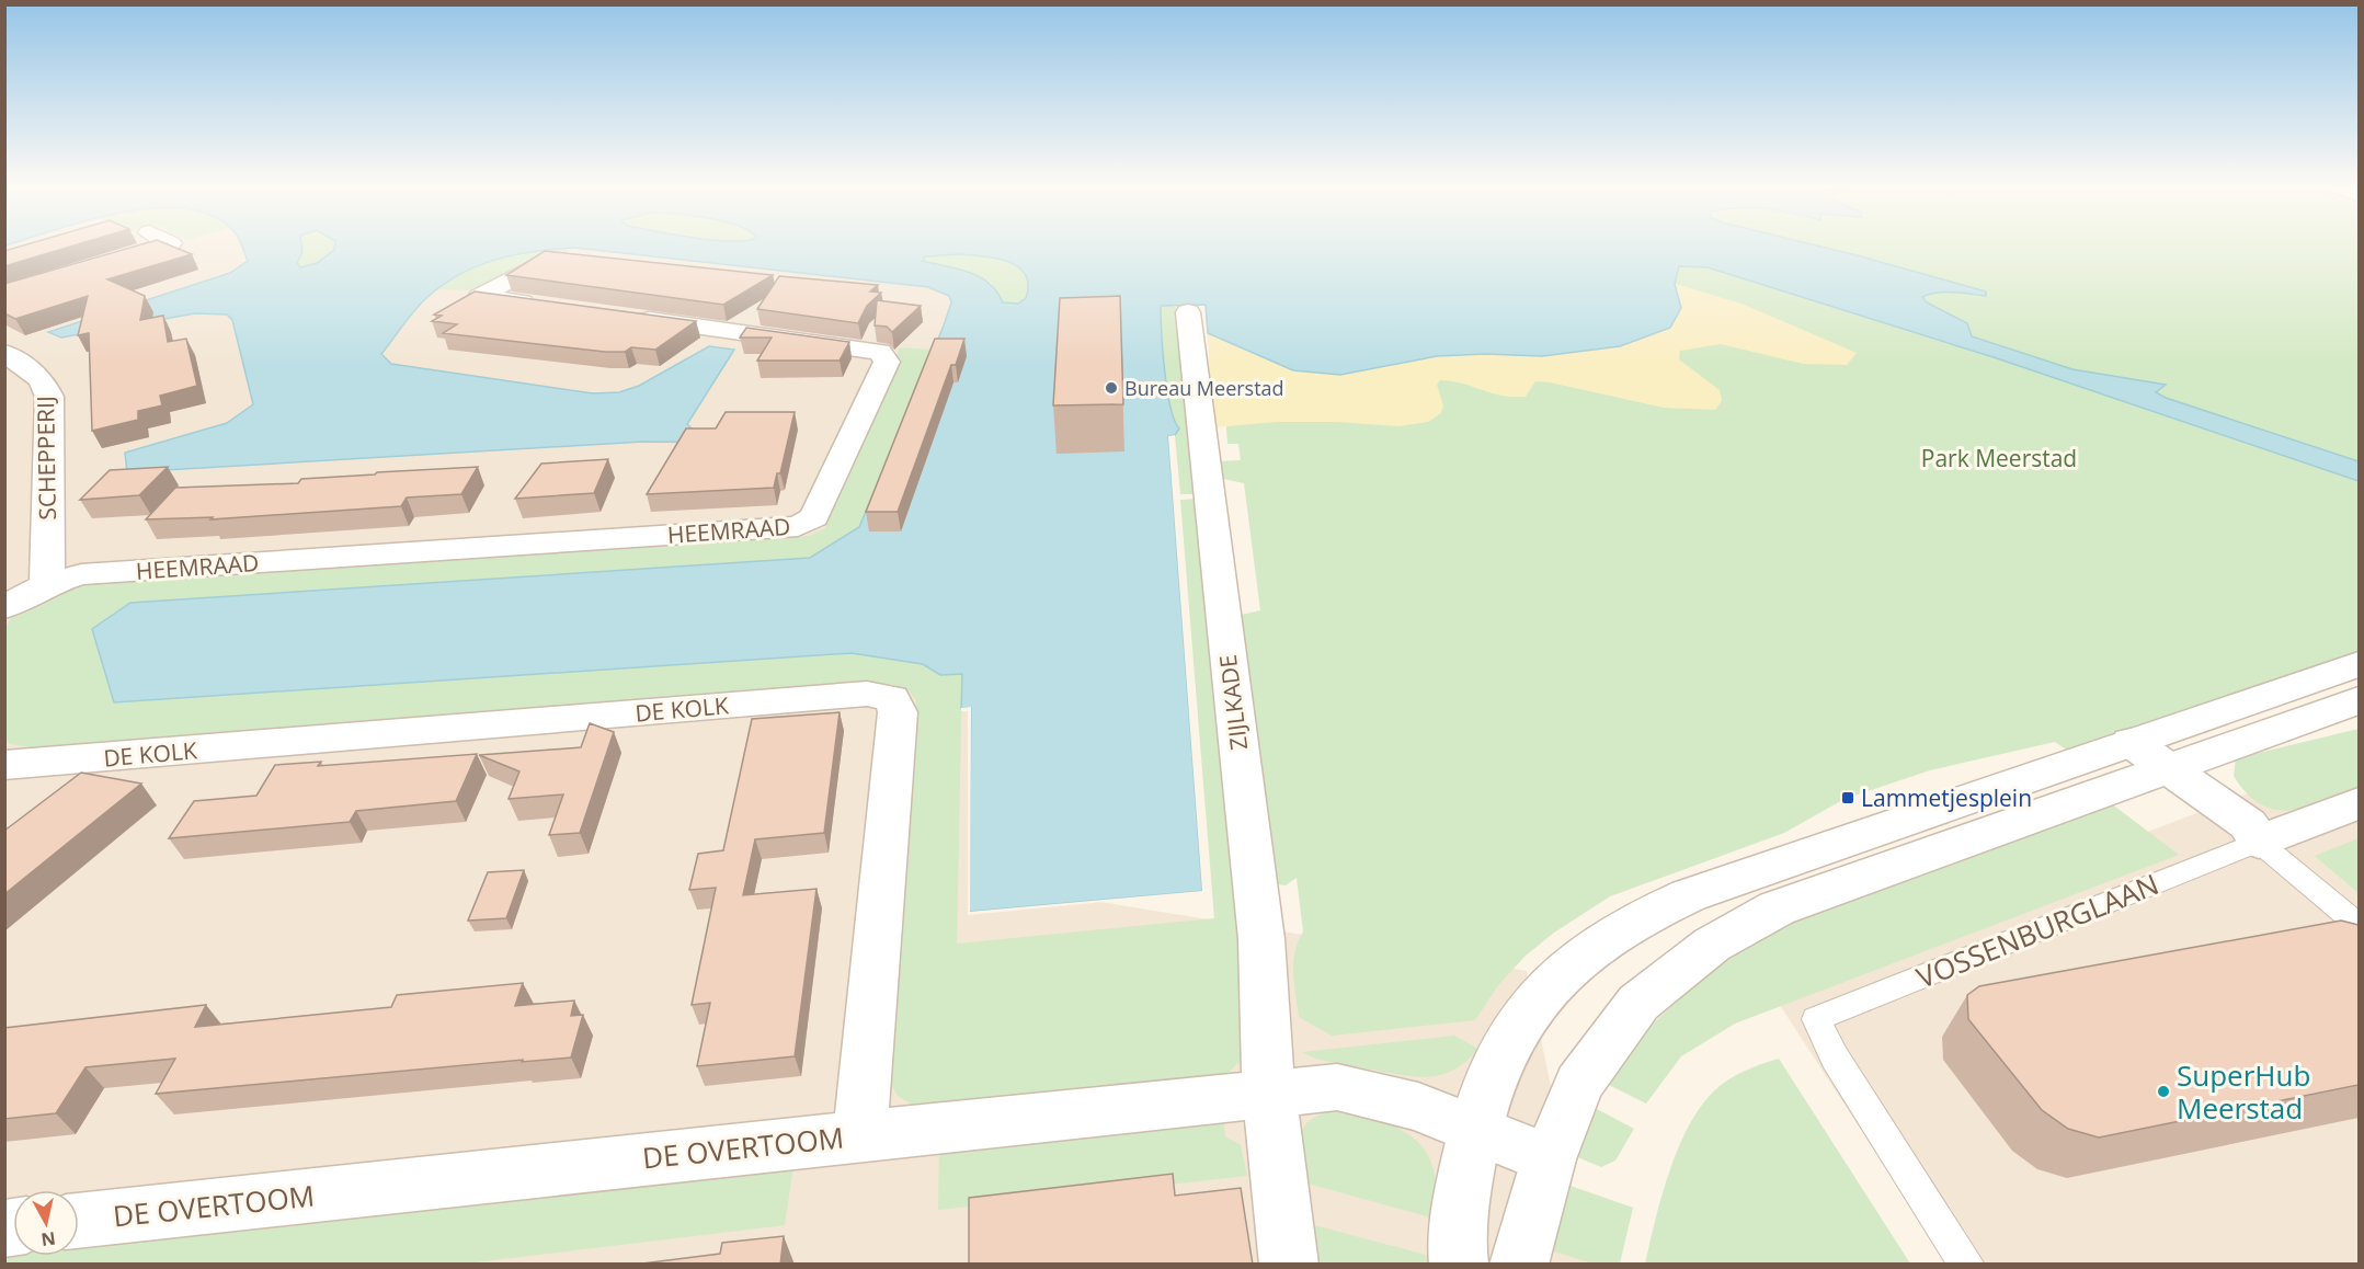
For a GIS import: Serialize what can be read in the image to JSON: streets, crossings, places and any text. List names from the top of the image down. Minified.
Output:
{"streets":{"street":["SCHEPPERIJ","HEEMRAAD","ZIJLKADE","DE KOLK","VOSSENBURGLAAN","DE OVERTOOM"]},"crossings":[["SCHEPPERIJ","HEEMRAAD"],["ZIJLKADE","DE OVERTOOM"],["DE KOLK","DE OVERTOOM"]],"parks":["Park Meerstad"],"places":{"other":["Bureau Meerstad","SuperHub Meerstad"],"transit":["Lammetjesplein"]},"north":"bottom"}
